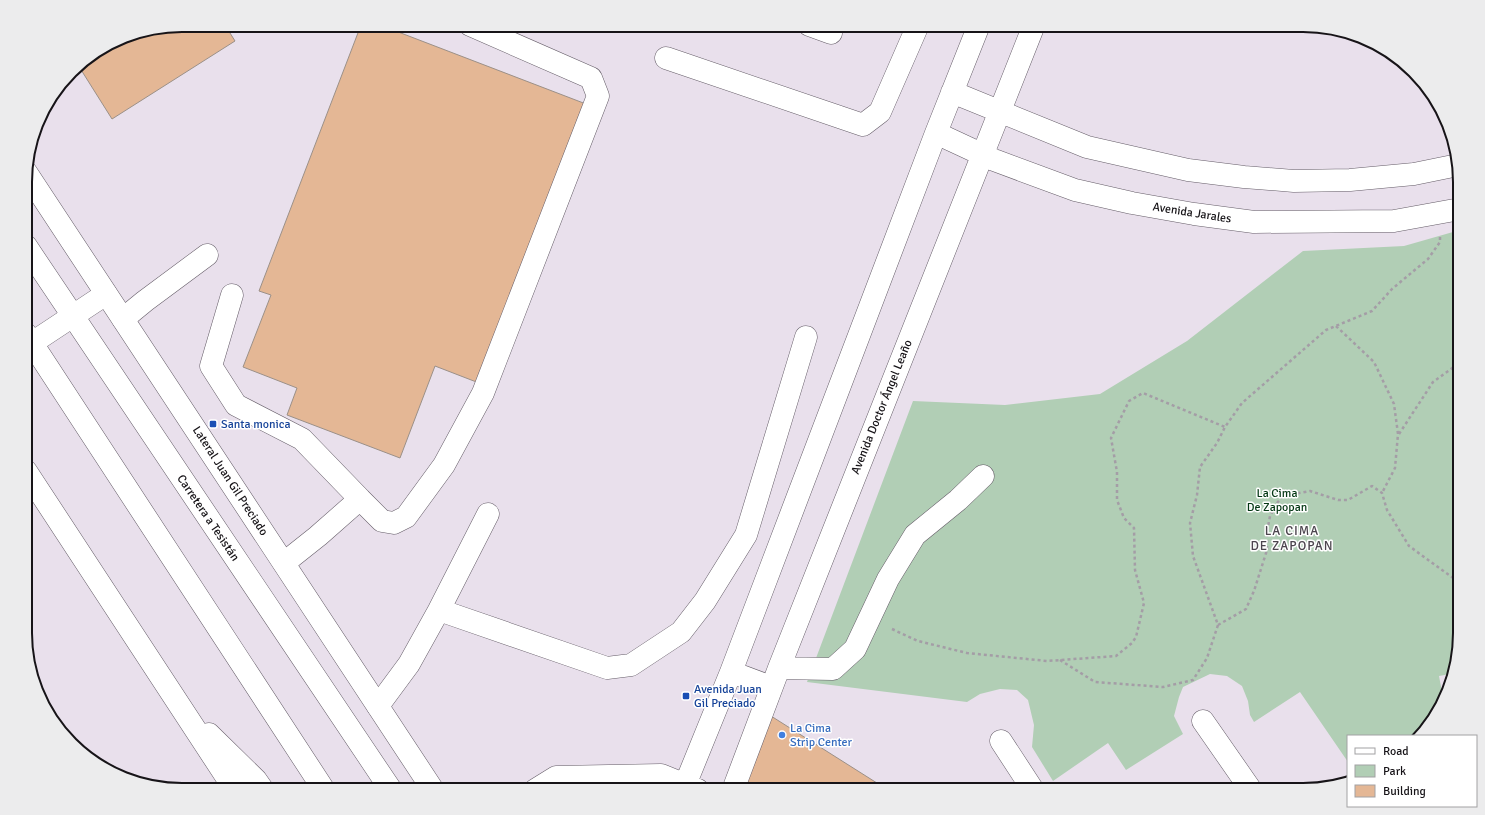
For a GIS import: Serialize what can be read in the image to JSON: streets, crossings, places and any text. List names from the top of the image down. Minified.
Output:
{"streets":{"street":["Avenida Jarales","Avenida Doctor Ángel Leaño","Lateral Juan Gil Preciado","Carretera a Tesistán"]},"crossings":[["Avenida Jarales","Avenida Doctor Ángel Leaño"]],"districts":["LA CIMA DE ZAPOPAN"],"parks":["La Cima De Zapopan"],"places":{"transit":["Santa monica","Avenida Juan Gil Preciado"],"other":["La Cima Strip Center"]},"legend":["Road","Park","Building"]}
